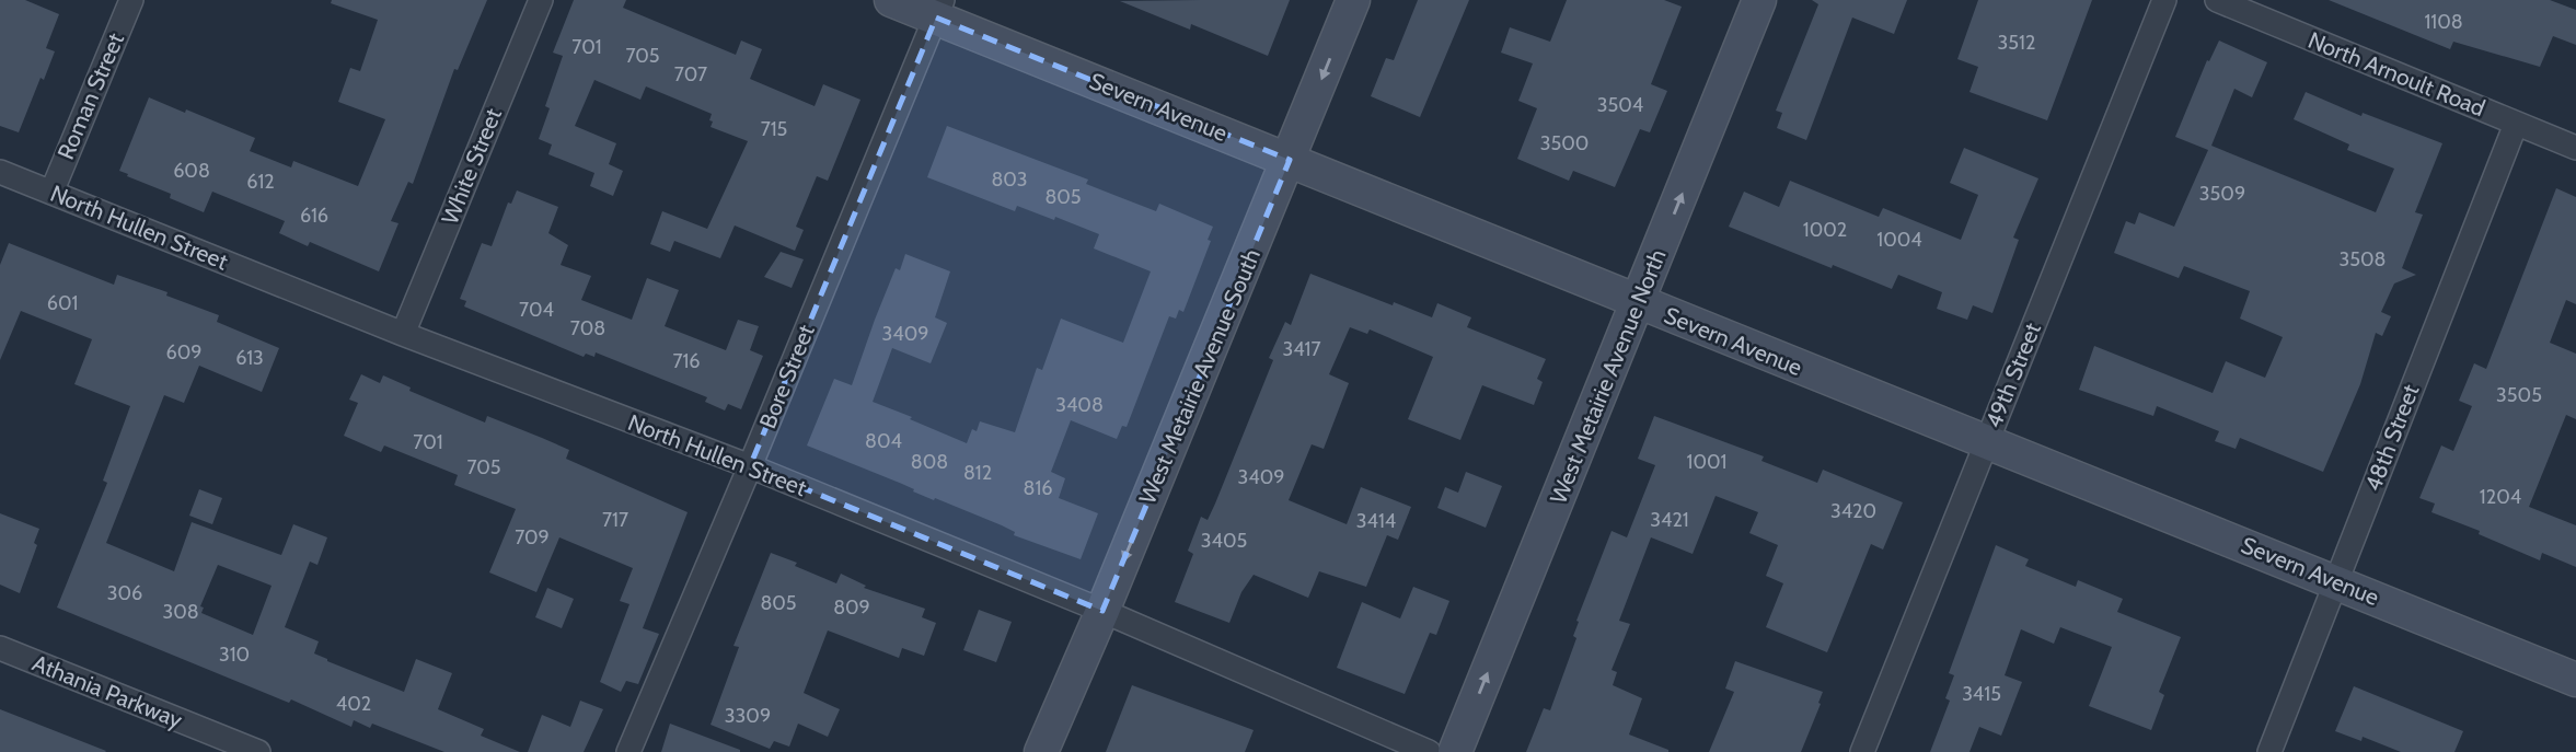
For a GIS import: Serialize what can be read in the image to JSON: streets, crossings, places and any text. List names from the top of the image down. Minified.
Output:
{"streets":{"street":["North Arnoult Road","Roman Street","Severn Avenue","White Street","North Hullen Street","49th Street","Bore Street","West Metairie Avenue South","West Metairie Avenue North","48th Street","Athania Parkway"]},"crossings":[["North Arnoult Road","48th Street"],["Roman Street","North Hullen Street"],["Severn Avenue","49th Street"],["Severn Avenue","Bore Street"],["Severn Avenue","West Metairie Avenue South"],["Severn Avenue","West Metairie Avenue North"],["Severn Avenue","48th Street"],["White Street","North Hullen Street"],["North Hullen Street","Bore Street"],["North Hullen Street","West Metairie Avenue South"]],"one_way":["West Metairie Avenue South","West Metairie Avenue North"],"house_numbers":["1108","3512","701","705","707","3504","715","3500","608","803","612","3509","805","616","1002","1004","3508","601","704","708","3409","3417","609","613","716","3505","3408","804","701","808","1001","705","812","3409","816","1204","3420","717","3421","3414","709","3405","306","805","809","308","310","3415","402","3309"]}
